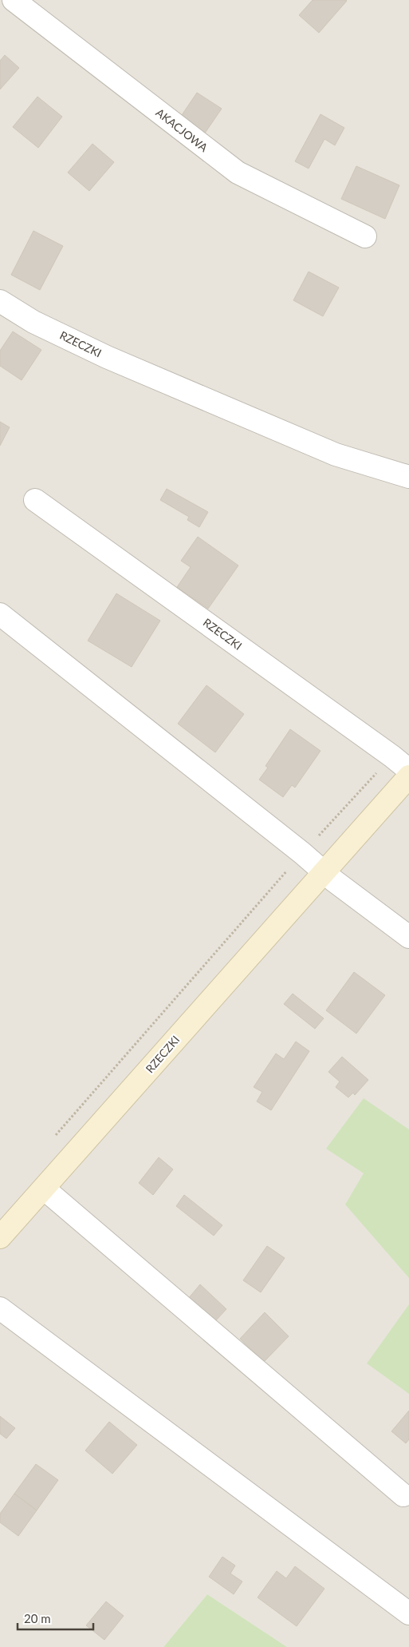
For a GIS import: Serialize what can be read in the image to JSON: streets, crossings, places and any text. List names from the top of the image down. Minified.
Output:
{"streets":{"main road":["RZECZKI"],"street":["AKACJOWA"]},"scale_bar":"20 m"}
